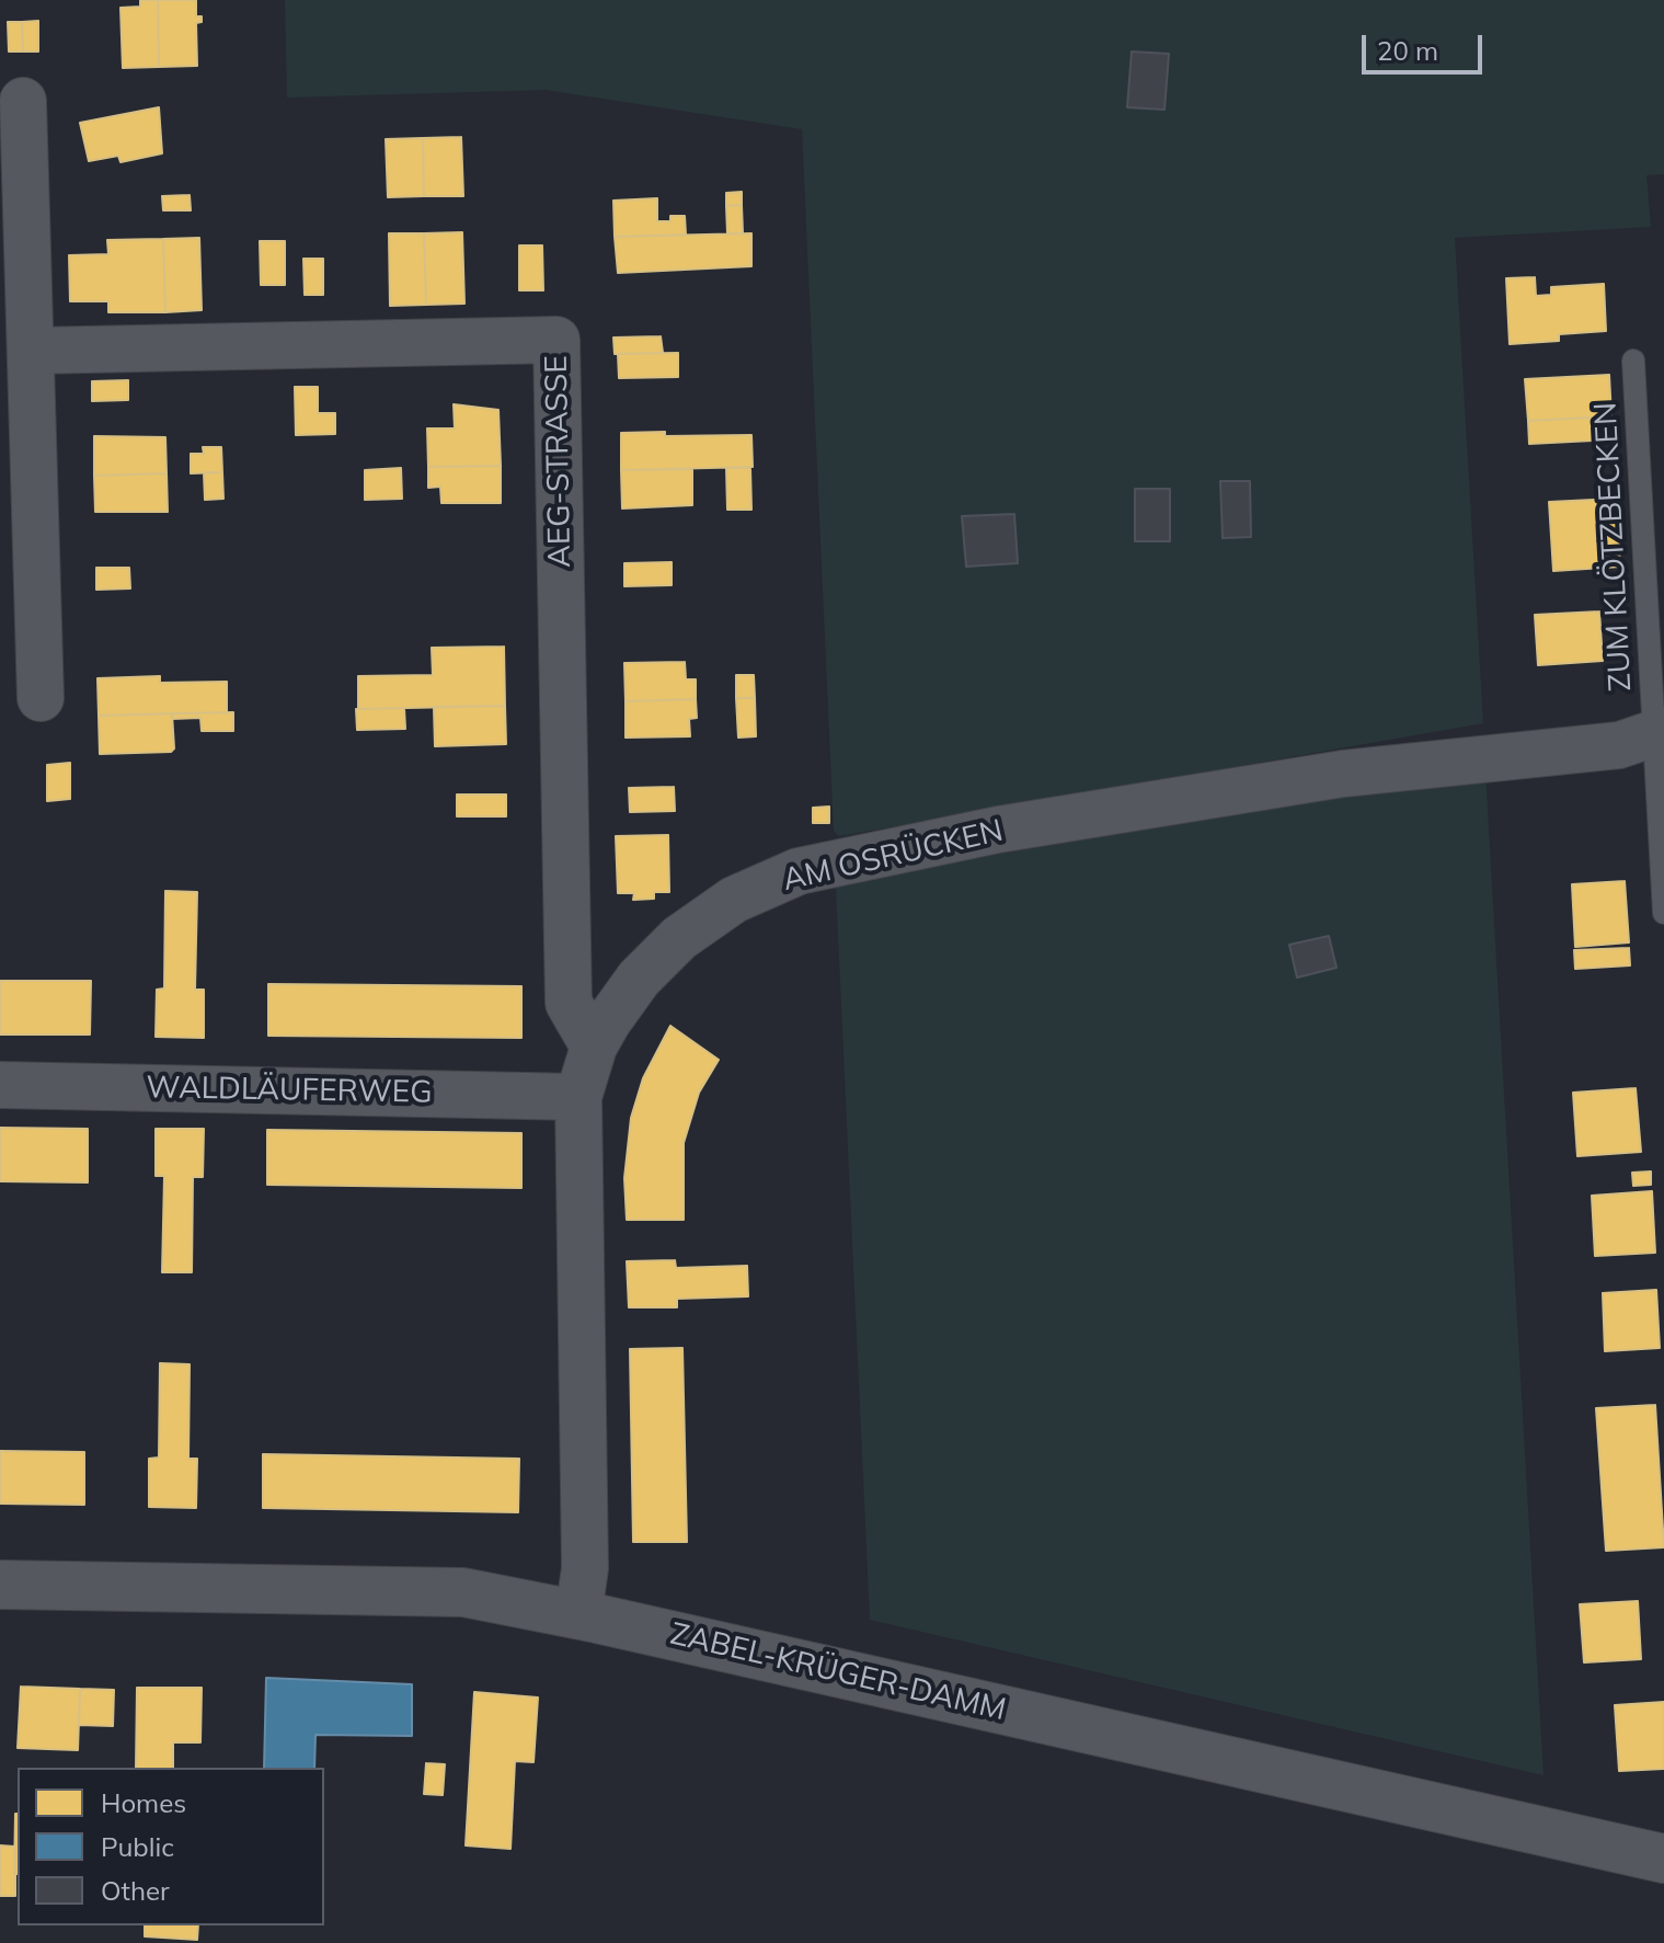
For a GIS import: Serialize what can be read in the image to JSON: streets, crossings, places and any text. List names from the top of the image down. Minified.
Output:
{"streets":{"street":["AEG-STRASSE","AM OSRÜCKEN","WALDLÄUFERWEG","ZABEL-KRÜGER-DAMM"],"lane":["ZUM KLÖTZBECKEN"]},"crossings":[["AEG-STRASSE","AM OSRÜCKEN"],["ZUM KLÖTZBECKEN","AM OSRÜCKEN"],["AM OSRÜCKEN","WALDLÄUFERWEG"],["AM OSRÜCKEN","ZABEL-KRÜGER-DAMM"]],"legend":["Homes","Public","Other"],"scale_bar":"20 m"}
